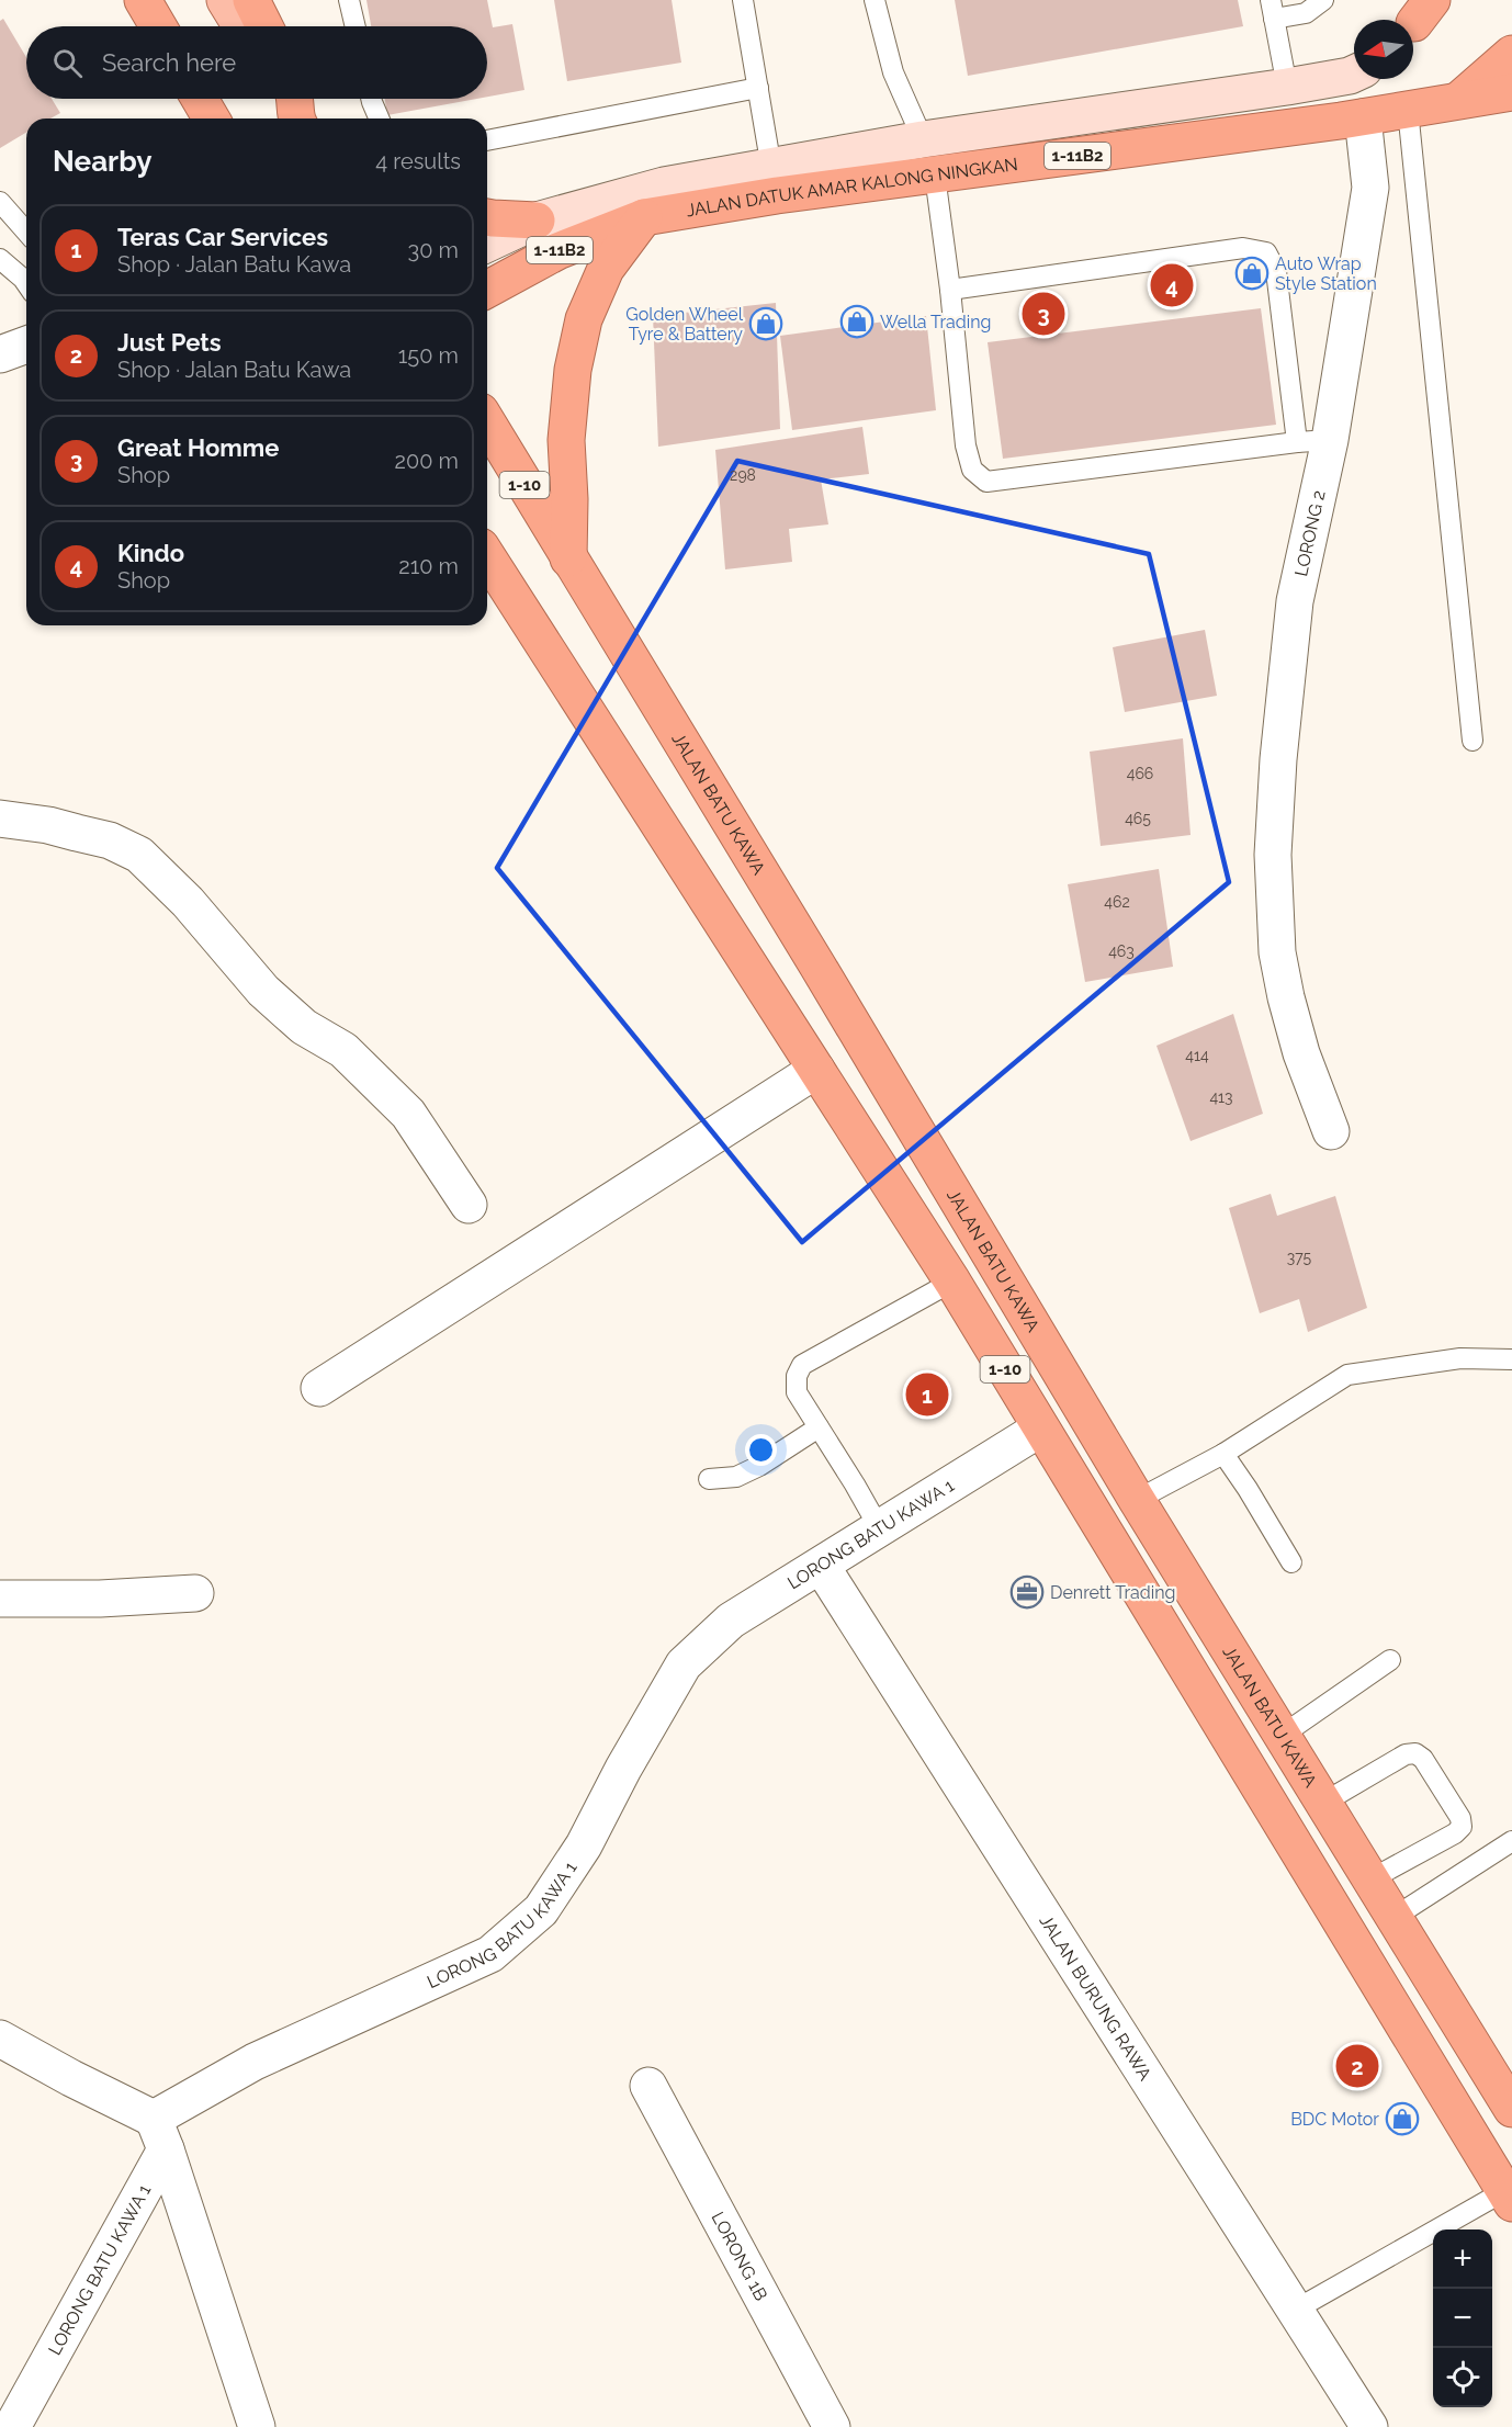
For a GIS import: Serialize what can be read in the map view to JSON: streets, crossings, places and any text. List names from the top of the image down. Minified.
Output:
{"streets":{"highway":["1-11B2","JALAN DATUK AMAR KALONG NINGKAN","1-10","JALAN BATU KAWA"],"street":["LORONG 2","LORONG BATU KAWA 1","JALAN BURUNG RAWA","LORONG 1B"]},"crossings":[["JALAN DATUK AMAR KALONG NINGKAN","LORONG 2"],["1-10","LORONG BATU KAWA 1"],["LORONG BATU KAWA 1","JALAN BURUNG RAWA"]],"places":{"shop":["Auto Wrap Style Station","Wella Trading","Golden Wheel Tyre & Battery","BDC Motor"],"office":["Denrett Trading"]},"house_numbers":["298","466","465","462","463","414","413","375"],"north":"left","page":{"search":"Search here","heading":["Nearby","4 results"],"list":[{"mark":"1","name":"Teras Car Services","note":"Shop · Jalan Batu Kawa","value":"30 m"},{"mark":"2","name":"Just Pets","note":"Shop · Jalan Batu Kawa","value":"150 m"},{"mark":"3","name":"Great Homme","note":"Shop","value":"200 m"},{"mark":"4","name":"Kindo","note":"Shop","value":"210 m"}],"pins":["4","3","1","2"],"map_buttons":["+","−"]}}
